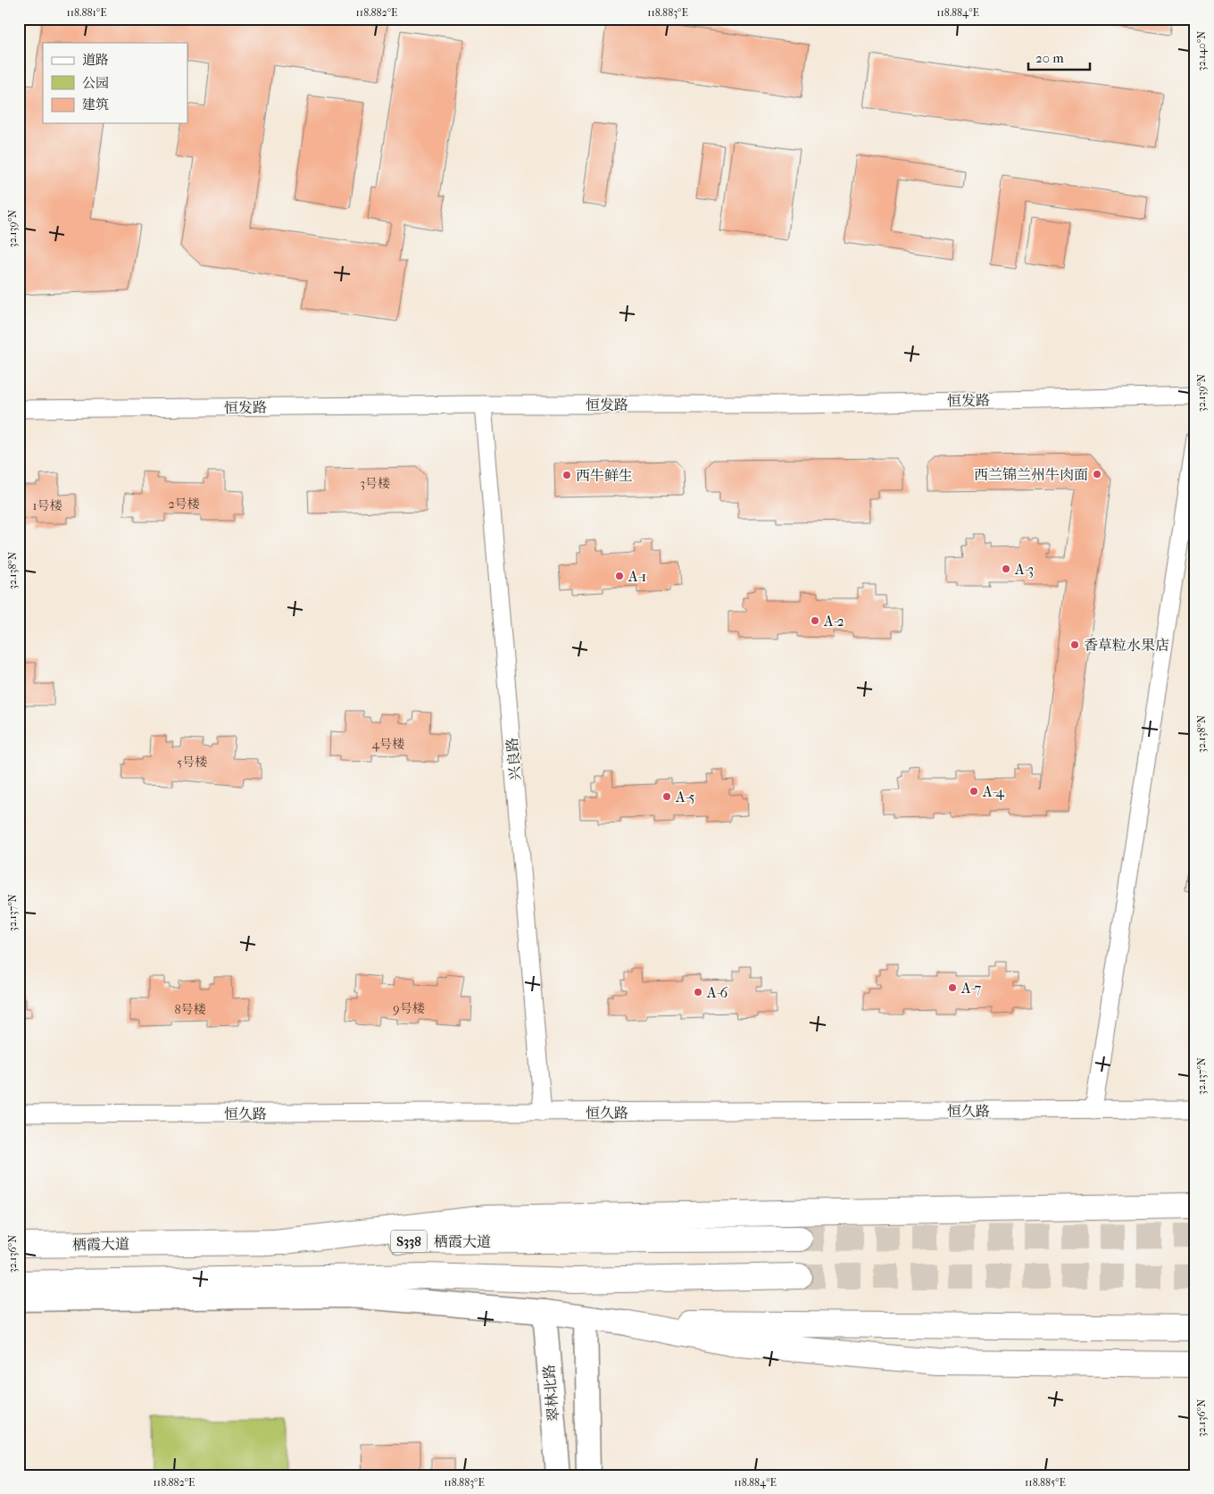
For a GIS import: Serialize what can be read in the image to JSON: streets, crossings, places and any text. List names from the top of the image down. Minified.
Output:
{"streets":{"main road":["S338","栖霞大道"],"street":["恒发路","兴良路","恒久路","翠林北路"]},"crossings":[["恒发路","兴良路"],["兴良路","恒久路"]],"places":["西兰锦兰州牛肉面","西牛鲜生","A-3","A-1","A-2","香草粒水果店","A-4","A-5","A-7","A-6"],"house_numbers":["3号楼","2号楼","1号楼","4号楼","5号楼","9号楼","8号楼"],"legend":["道路","公园","建筑"],"scale_bar":"20 m","coordinates":["118.881°E","118.882°E","118.883°E","118.884°E","32.140°N","32.139°N","32.138°N","32.137°N","32.136°N","118.885°E"]}
